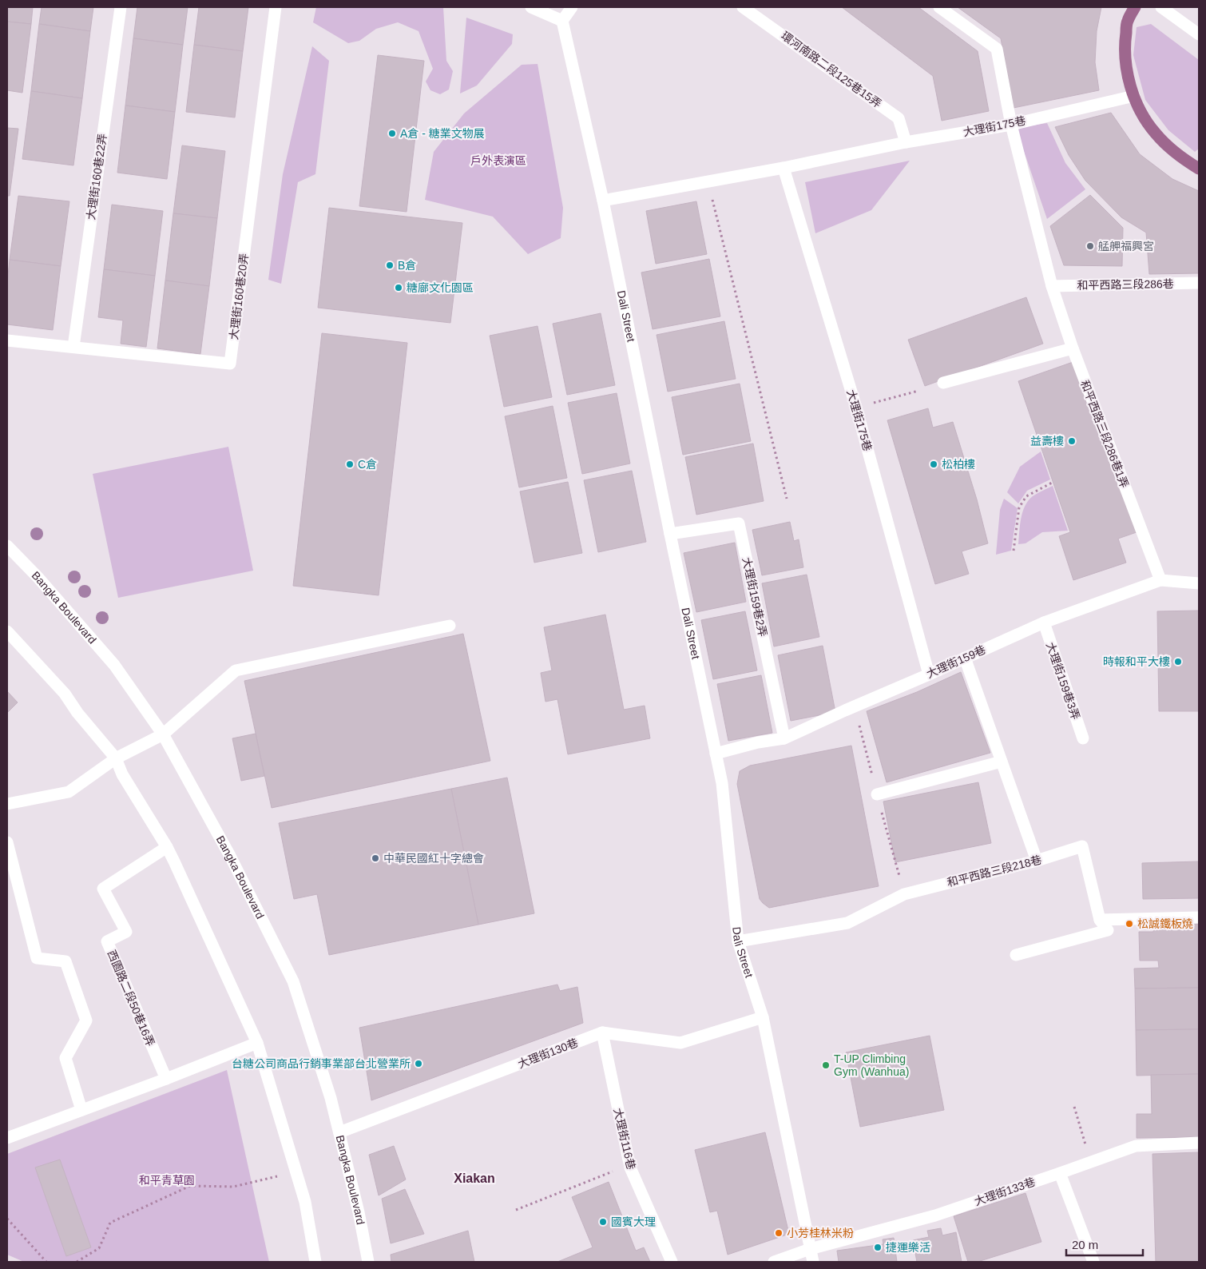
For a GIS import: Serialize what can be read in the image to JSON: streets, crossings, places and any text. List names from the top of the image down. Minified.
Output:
{"streets":{"street":["環河南路二段125巷15弄","大理街175巷","大理街160巷22弄","和平西路三段286巷","大理街160巷20弄","Dali Street","和平西路三段286巷1弄","大理街159巷2弄","Bangka Boulevard","大理街159巷","大理街159巷3弄","和平西路三段218巷","西園路二段50巷16弄","大理街130巷","大理街116巷","大理街133巷"]},"crossings":[["環河南路二段125巷15弄","大理街175巷"],["大理街175巷","Dali Street"],["大理街175巷","和平西路三段286巷1弄"],["大理街175巷","大理街159巷"],["大理街160巷22弄","大理街160巷20弄"],["和平西路三段286巷","和平西路三段286巷1弄"],["Dali Street","大理街159巷2弄"],["Dali Street","大理街159巷"],["Dali Street","和平西路三段218巷"],["Dali Street","大理街130巷"],["Dali Street","大理街133巷"],["和平西路三段286巷1弄","大理街159巷"],["大理街159巷2弄","大理街159巷"],["Bangka Boulevard","大理街130巷"],["大理街159巷","大理街159巷3弄"],["大理街130巷","大理街116巷"]],"districts":["Xiakan"],"parks":["戶外表演區","和平青草園"],"places":["A倉 - 糖業文物展","艋舺福興宮","B倉","糖廍文化園區","益壽樓","C倉","松柏樓","時報和平大樓","中華民國紅十字總會","松誠鐵板燒","台糖公司商品行銷事業部台北營業所","T-UP Climbing Gym (Wanhua)","國賓大理","小芳桂林米粉","捷運樂活"],"scale_bar":"20 m"}
